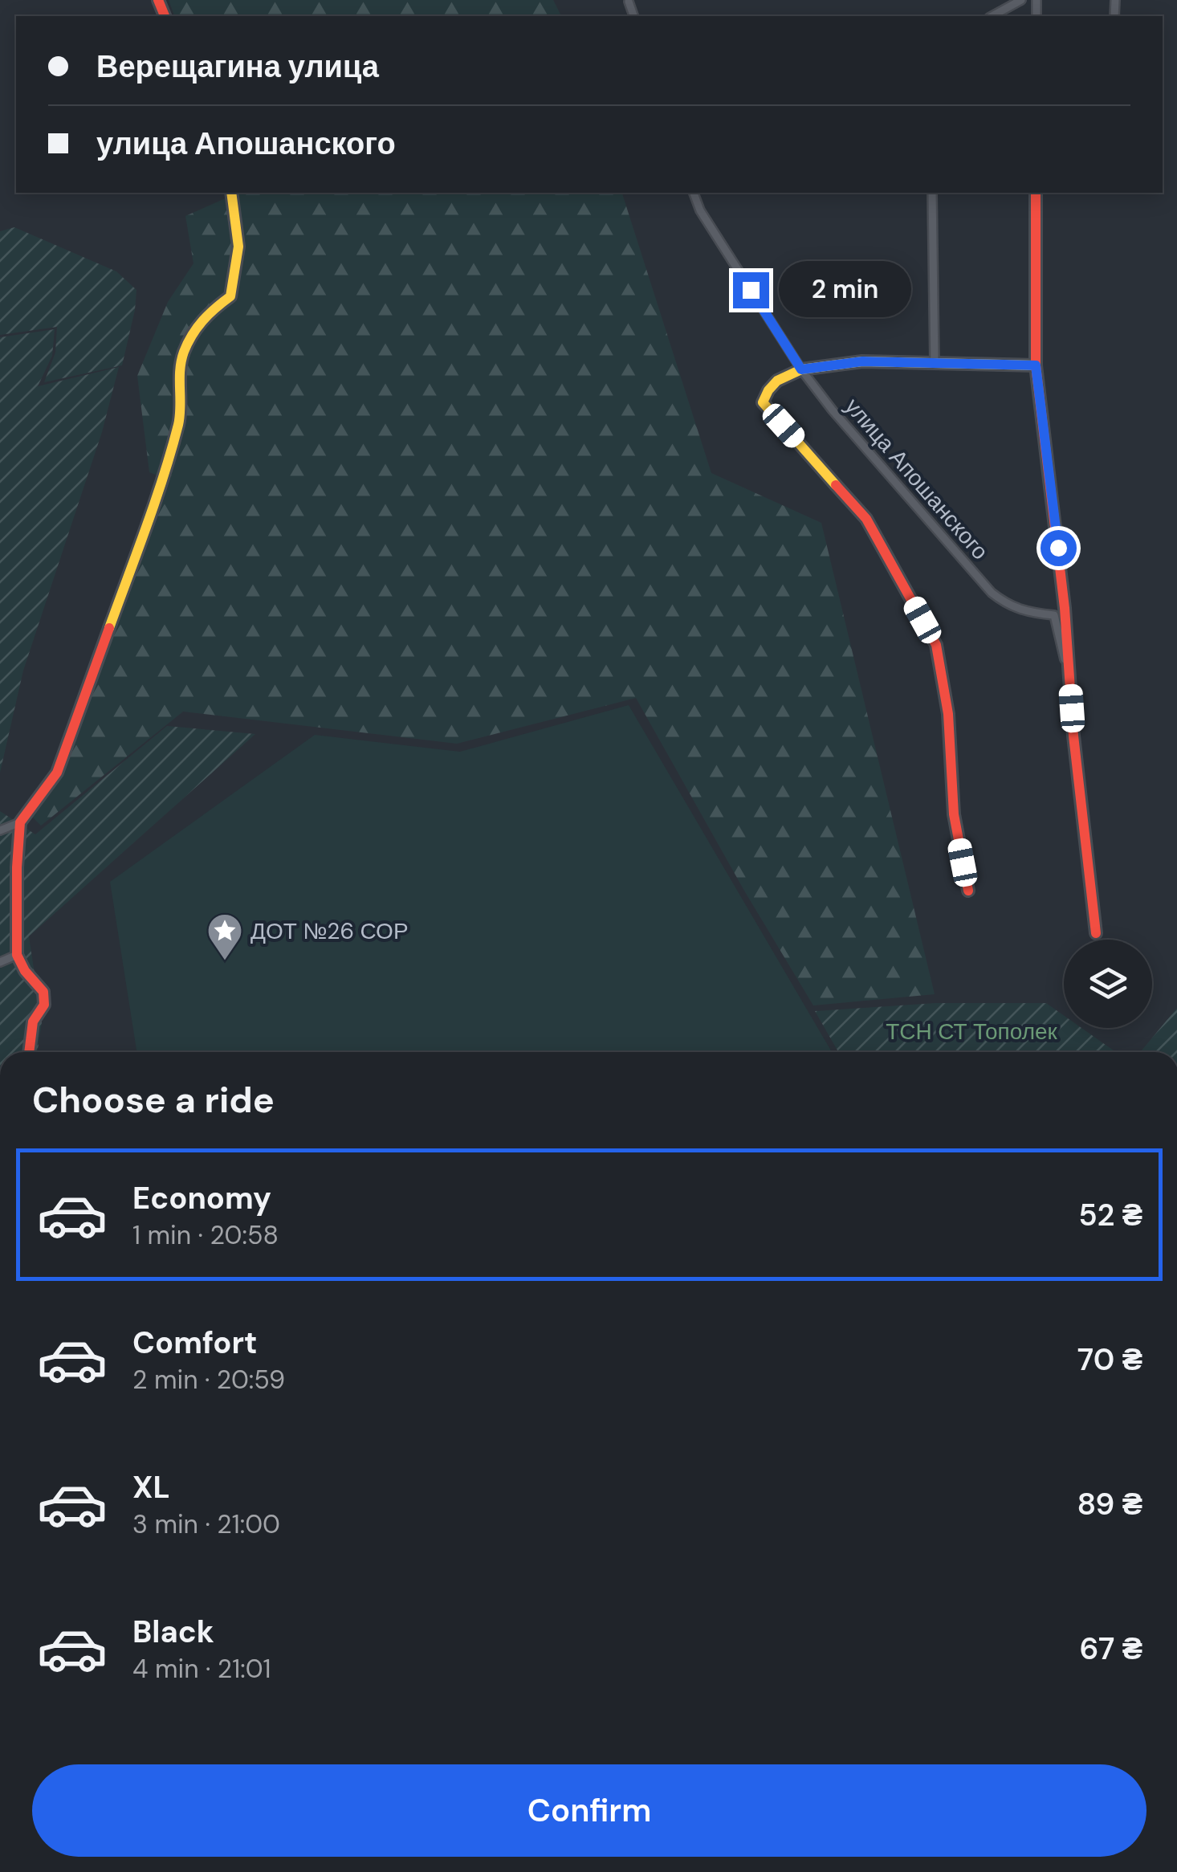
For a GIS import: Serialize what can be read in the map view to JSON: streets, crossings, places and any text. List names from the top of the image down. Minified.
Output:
{"streets":{"street":["улица Апошанского"]},"parks":["ТСН СТ Тополек"],"places":{"place":["ДОТ №26 СОР"]},"page":{"banner":["Верещагина улица","улица Апошанского"],"bubble":"2 min","heading":"Choose a ride","list":[{"name":"Economy","note":"1 min · 20:58","value":"52 ₴"},{"name":"Comfort","note":"2 min · 20:59","value":"70 ₴"},{"name":"XL","note":"3 min · 21:00","value":"89 ₴"},{"name":"Black","note":"4 min · 21:01","value":"67 ₴"}],"buttons":"Confirm"}}
